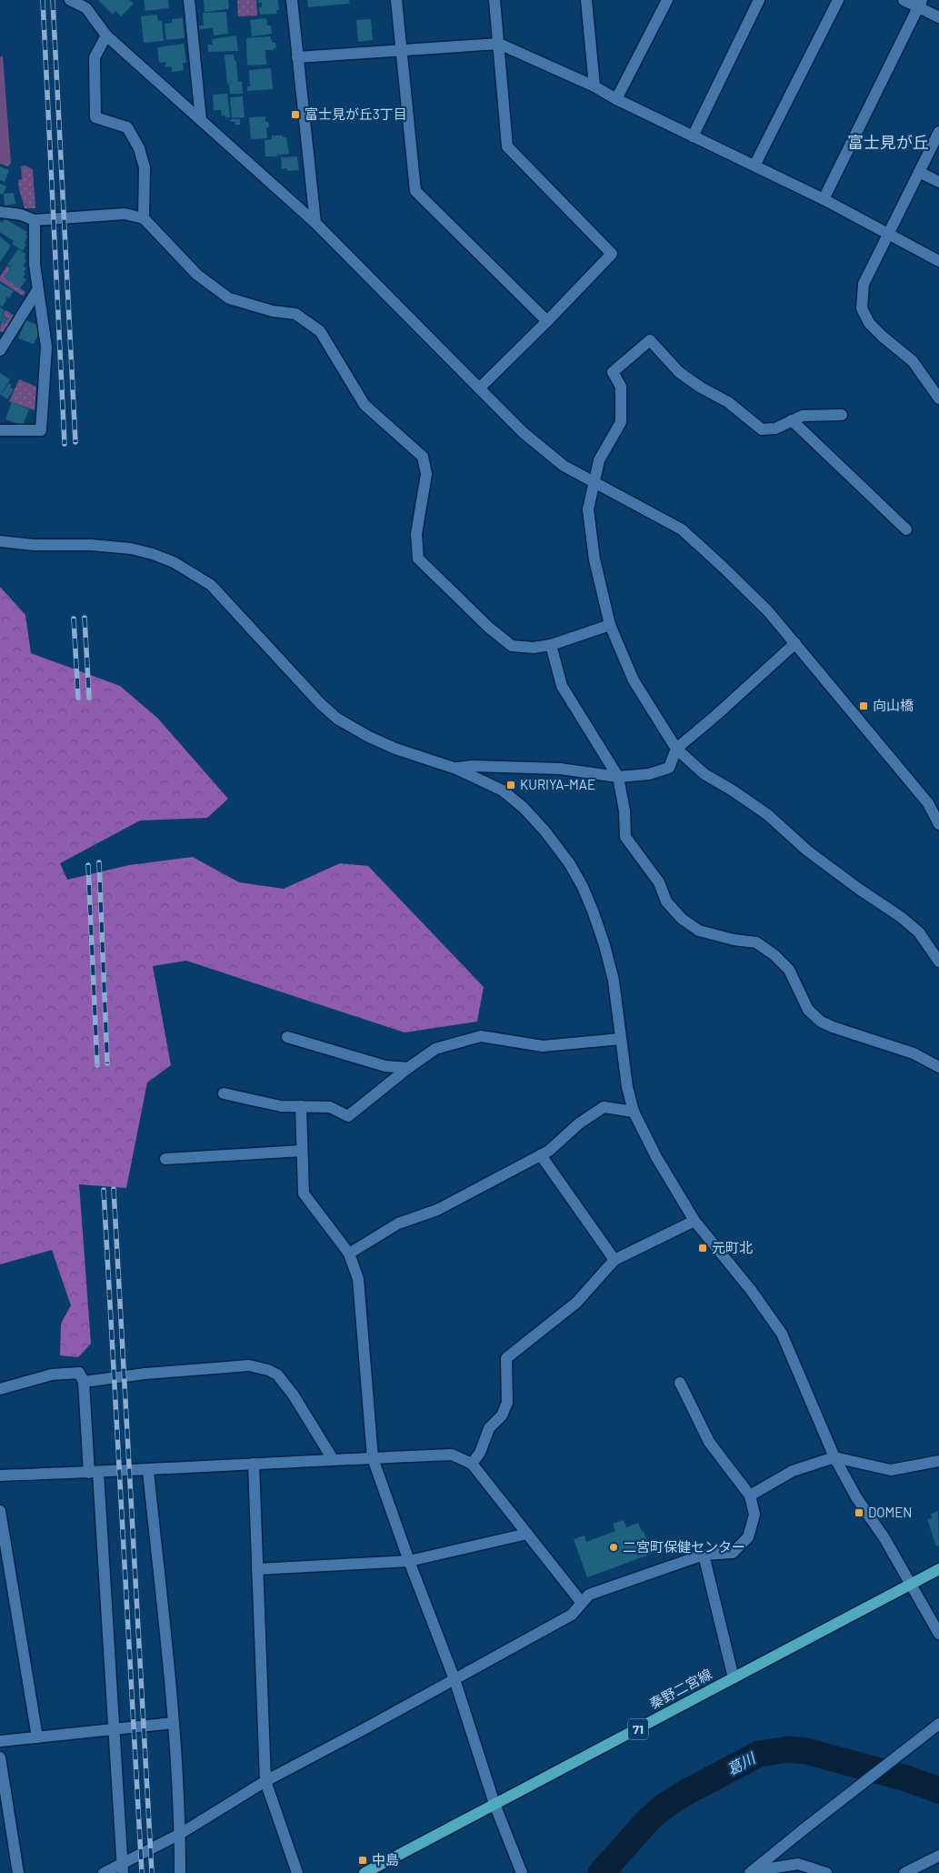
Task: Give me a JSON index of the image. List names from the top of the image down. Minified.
{"streets":{"main road":["秦野二宮線","71"]},"districts":["富士見が丘"],"water":["葛川"],"places":{"transit":["富士見が丘3丁目","向山橋","KURIYA-MAE","元町北","DOMEN","中島"],"other":["二宮町保健センター"]}}
